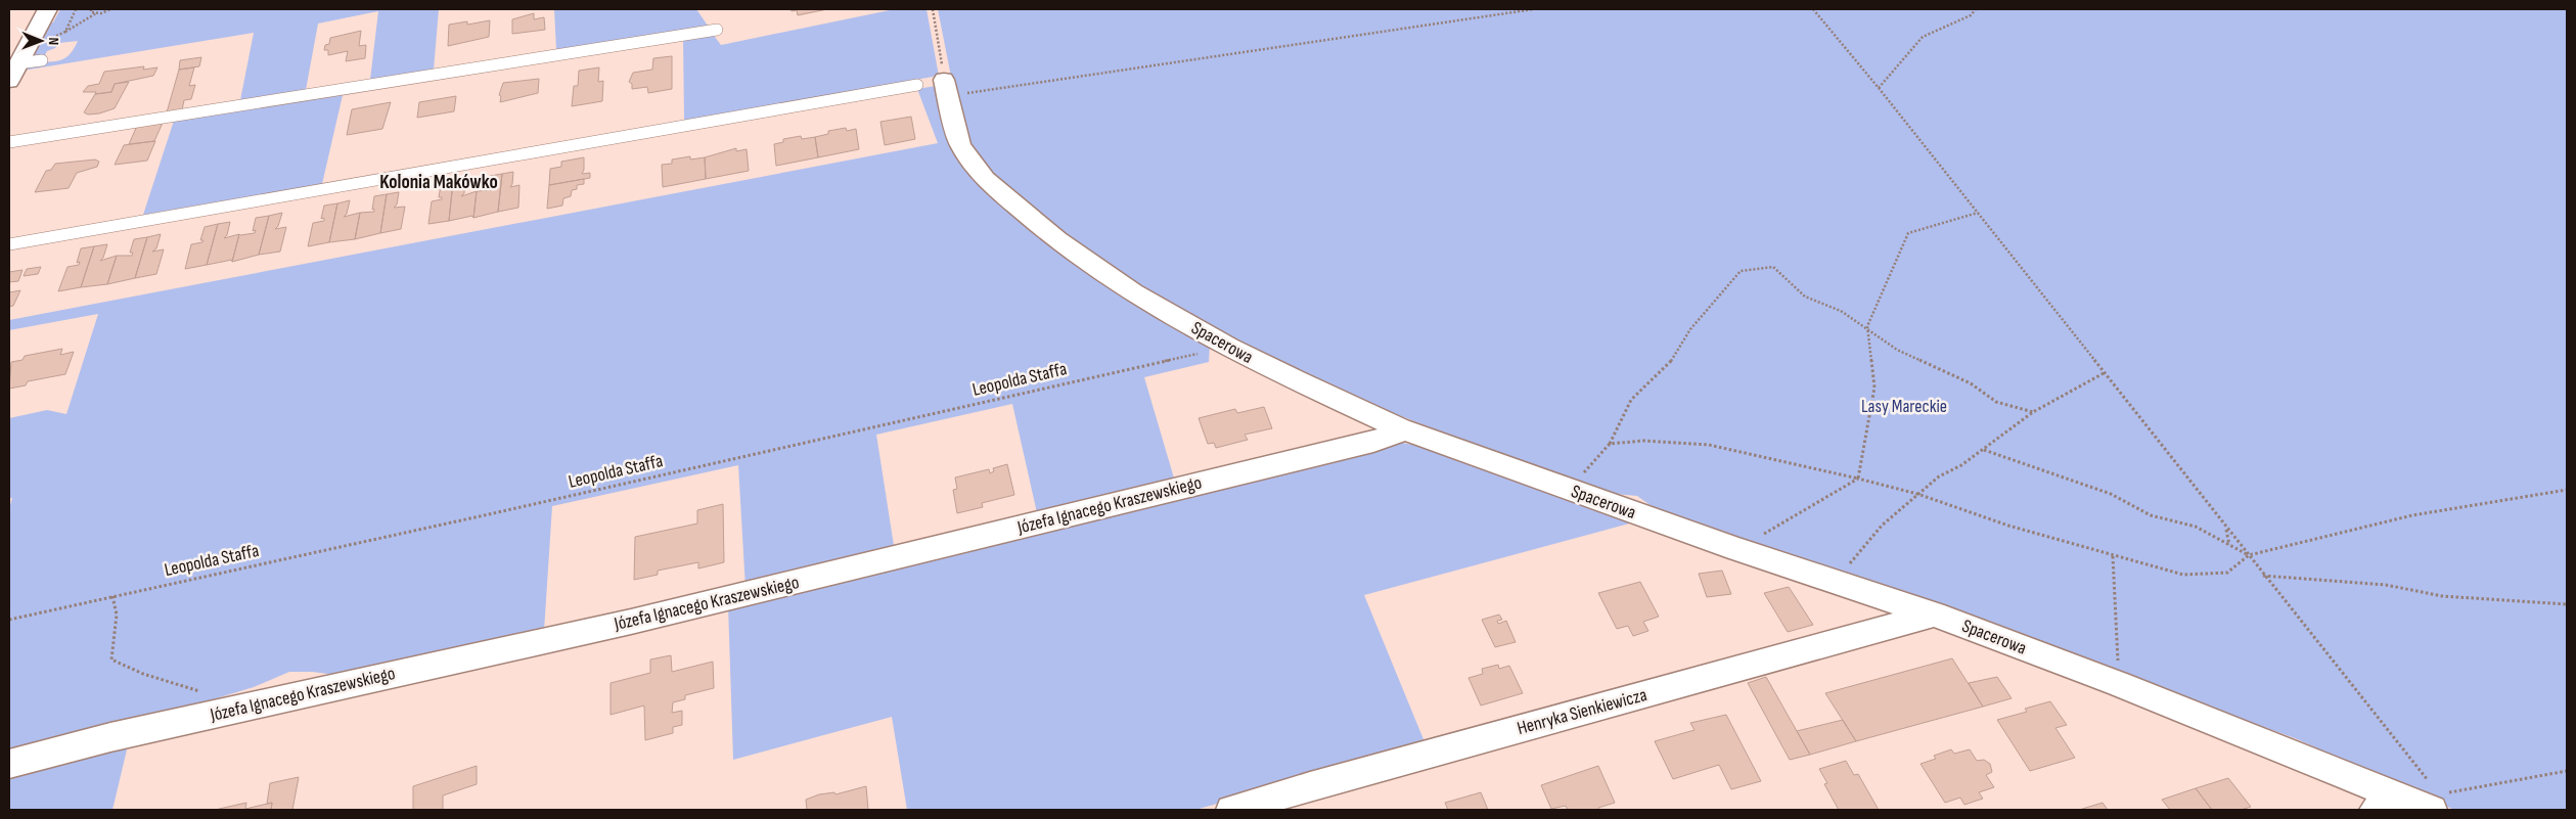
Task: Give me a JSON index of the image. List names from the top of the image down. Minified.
{"streets":{"street":["Spacerowa","Józefa Ignacego Kraszewskiego","Henryka Sienkiewicza"],"path":["Leopolda Staffa"]},"crossings":[["Spacerowa","Leopolda Staffa"],["Spacerowa","Józefa Ignacego Kraszewskiego"],["Spacerowa","Henryka Sienkiewicza"]],"districts":["Kolonia Makówko"],"parks":["Lasy Mareckie"],"north":"right"}
